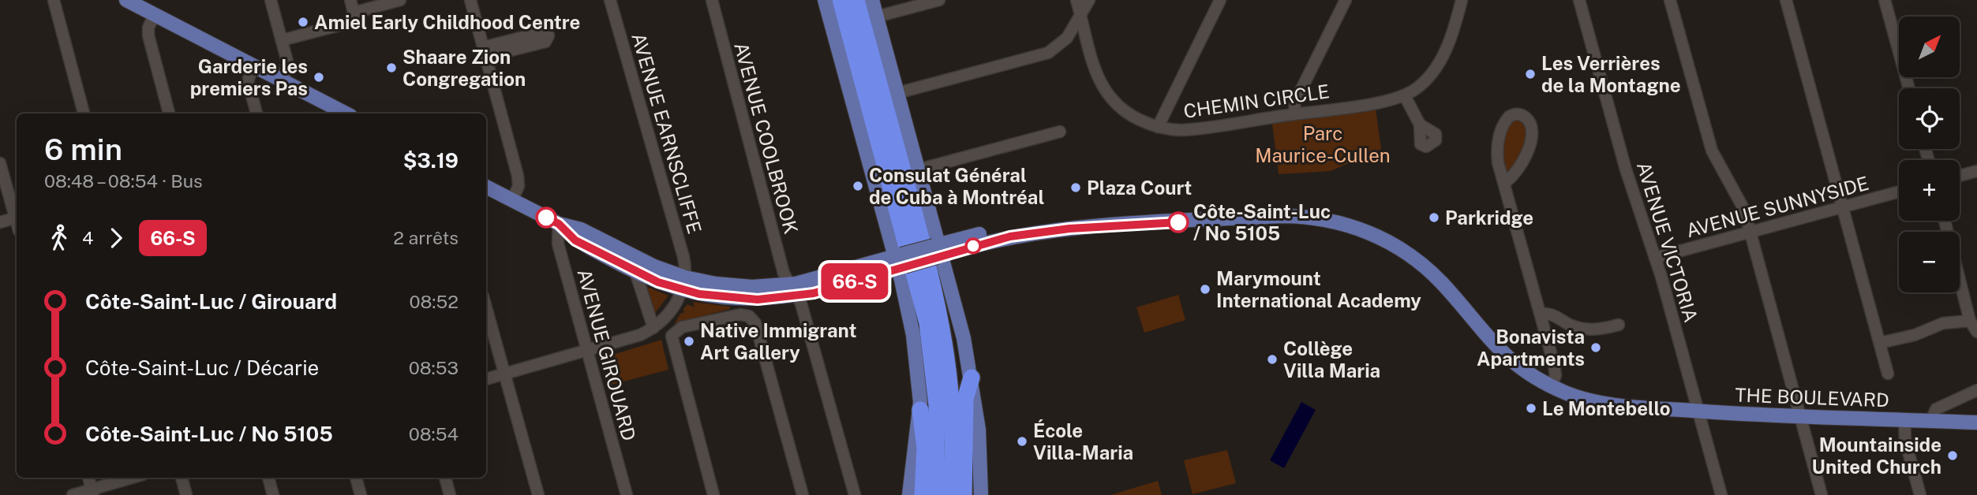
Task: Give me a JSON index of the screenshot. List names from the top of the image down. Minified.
{"streets":{"main road":["THE BOULEVARD"],"street":["CHEMIN CIRCLE","AVENUE EARNSCLIFFE","AVENUE COOLBROOK","AVENUE SUNNYSIDE","AVENUE VICTORIA","AVENUE GIROUARD"]},"crossings":[["AVENUE EARNSCLIFFE","THE BOULEVARD"],["AVENUE COOLBROOK","THE BOULEVARD"],["AVENUE SUNNYSIDE","AVENUE VICTORIA"],["AVENUE VICTORIA","THE BOULEVARD"]],"parks":["Parc Maurice-Cullen"],"places":["Amiel Early Childhood Centre","Shaare Zion Congregation","Les Verrières de la Montagne","Garderie les premiers Pas","Consulat Général de Cuba à Montréal","Plaza Court","Parkridge","Côte-Saint-Luc / No 5105","Marymount International Academy","Native Immigrant Art Gallery","Bonavista Apartments","Collège Villa Maria","Le Montebello","École Villa-Maria","Mountainside United Church"],"lines":["bus line 66-S"],"north":"top right","page":{"on_map":"66-S","map_buttons":["+","−"],"heading":["6 min","08:48 – 08:54 · Bus","$3.19"],"legs":["4","66-S","2 arrêts"],"list":[{"name":"Côte-Saint-Luc / Girouard","value":"08:52"},{"name":"Côte-Saint-Luc / Décarie","value":"08:53"},{"name":"Côte-Saint-Luc / No 5105","value":"08:54"}]}}
